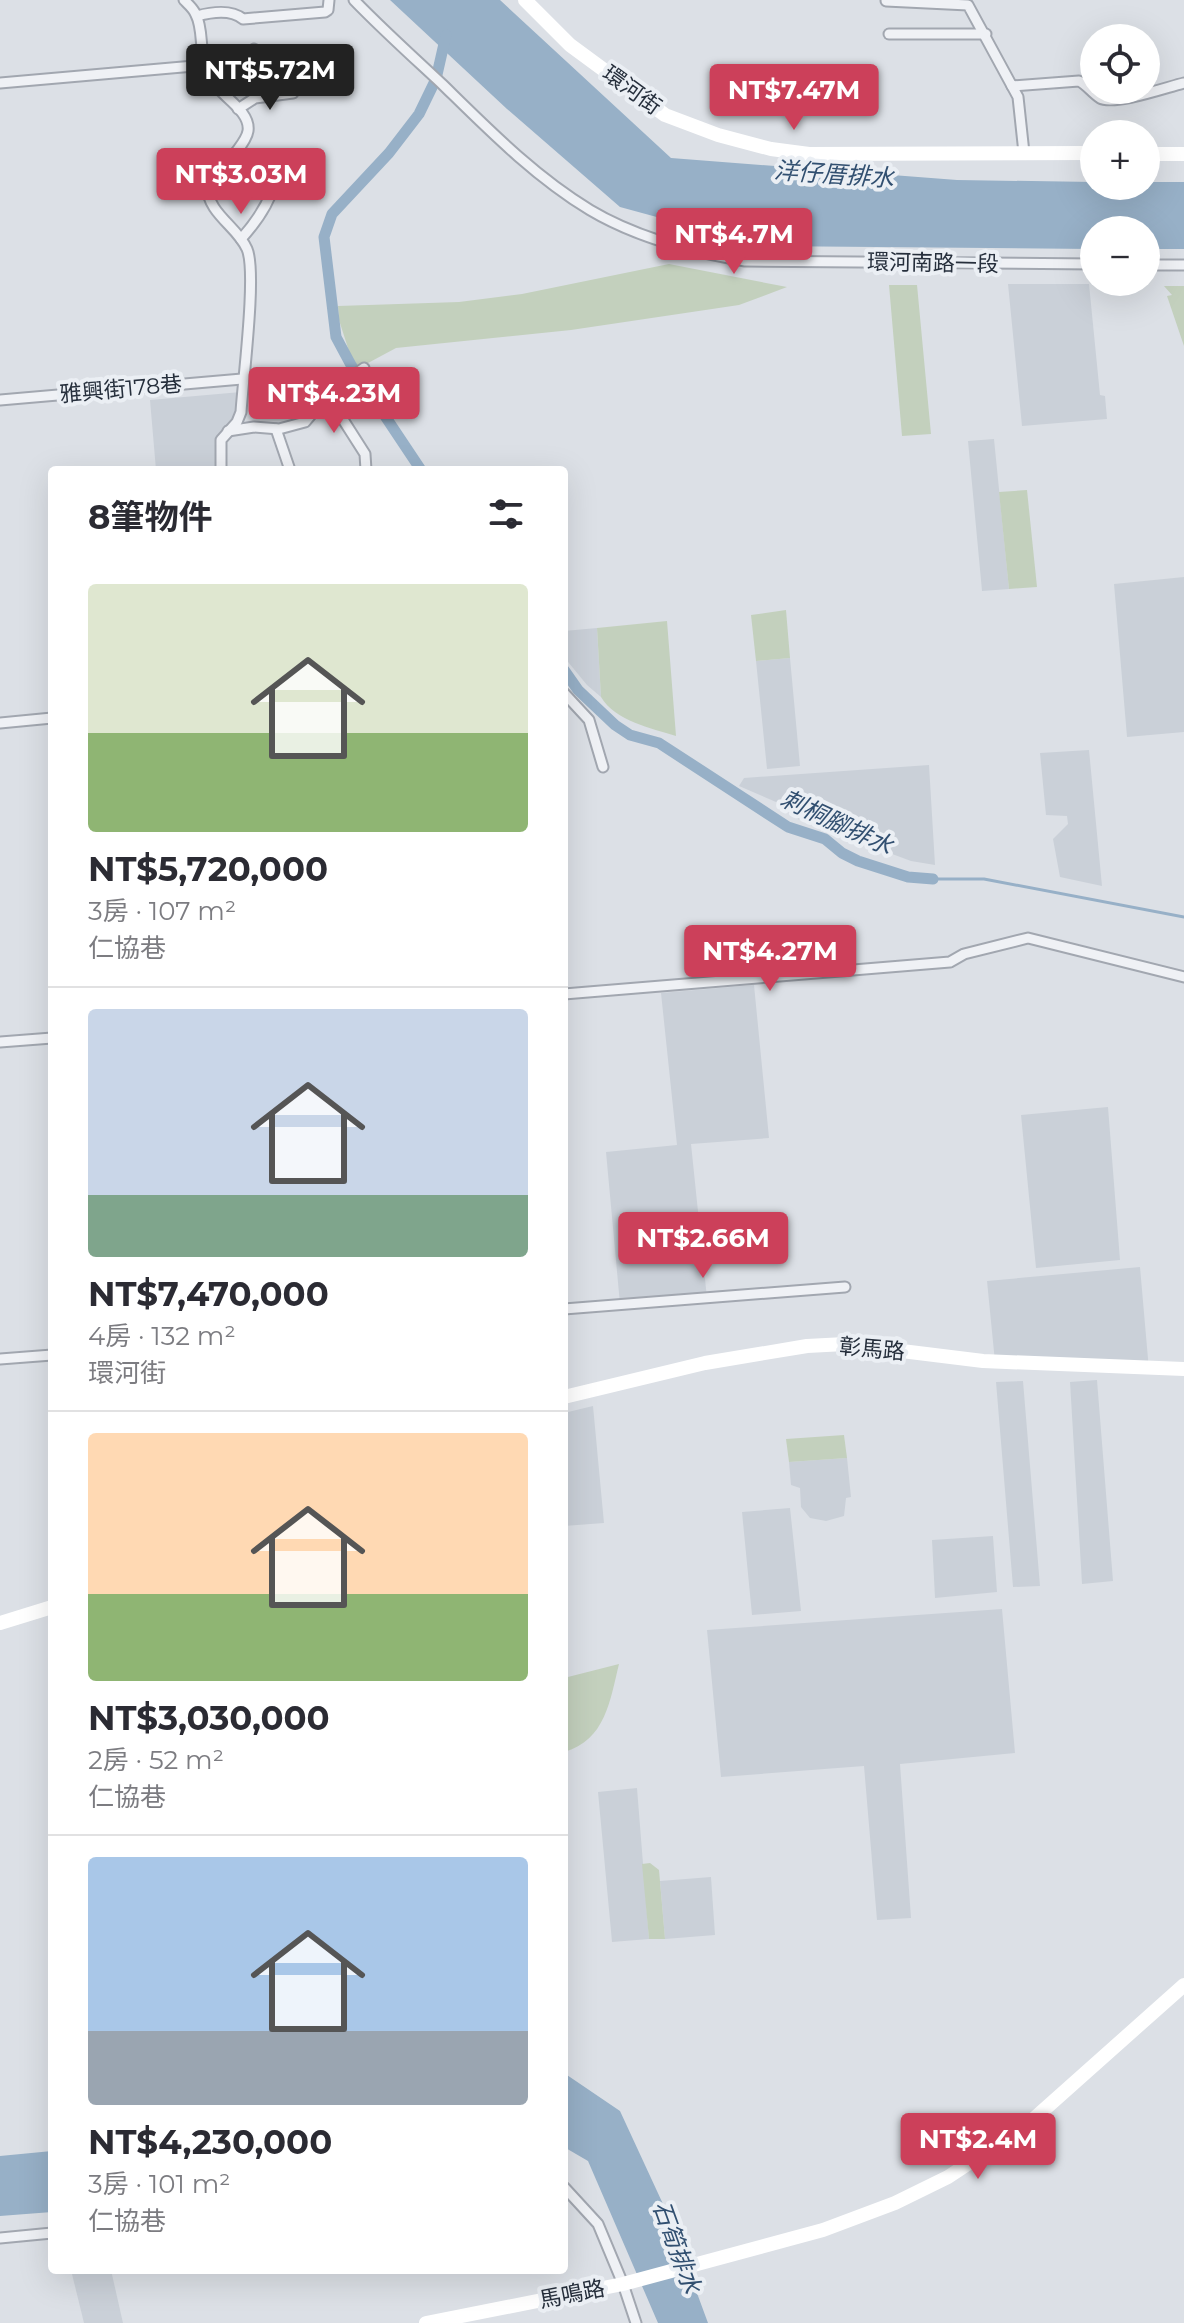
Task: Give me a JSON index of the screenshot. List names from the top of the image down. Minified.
{"streets":{"street":["環河街","環河南路一段","雅興街178巷","彰馬路","馬鳴路"]},"water":["洋仔厝排水","刺桐腳排水","石筍排水"],"page":{"map_buttons":["+","−"],"price":["NT$5.72M","NT$7.47M","NT$3.03M","NT$4.7M","NT$4.23M","NT$4.27M","NT$2.66M","NT$2.4M"],"heading":"8筆物件","list":[{"name":"NT$5,720,000","note":"3房 · 107 m² · 仁協巷"},{"name":"NT$7,470,000","note":"4房 · 132 m² · 環河街"},{"name":"NT$3,030,000","note":"2房 · 52 m² · 仁協巷"},{"name":"NT$4,230,000","note":"3房 · 101 m² · 仁協巷"}]}}
